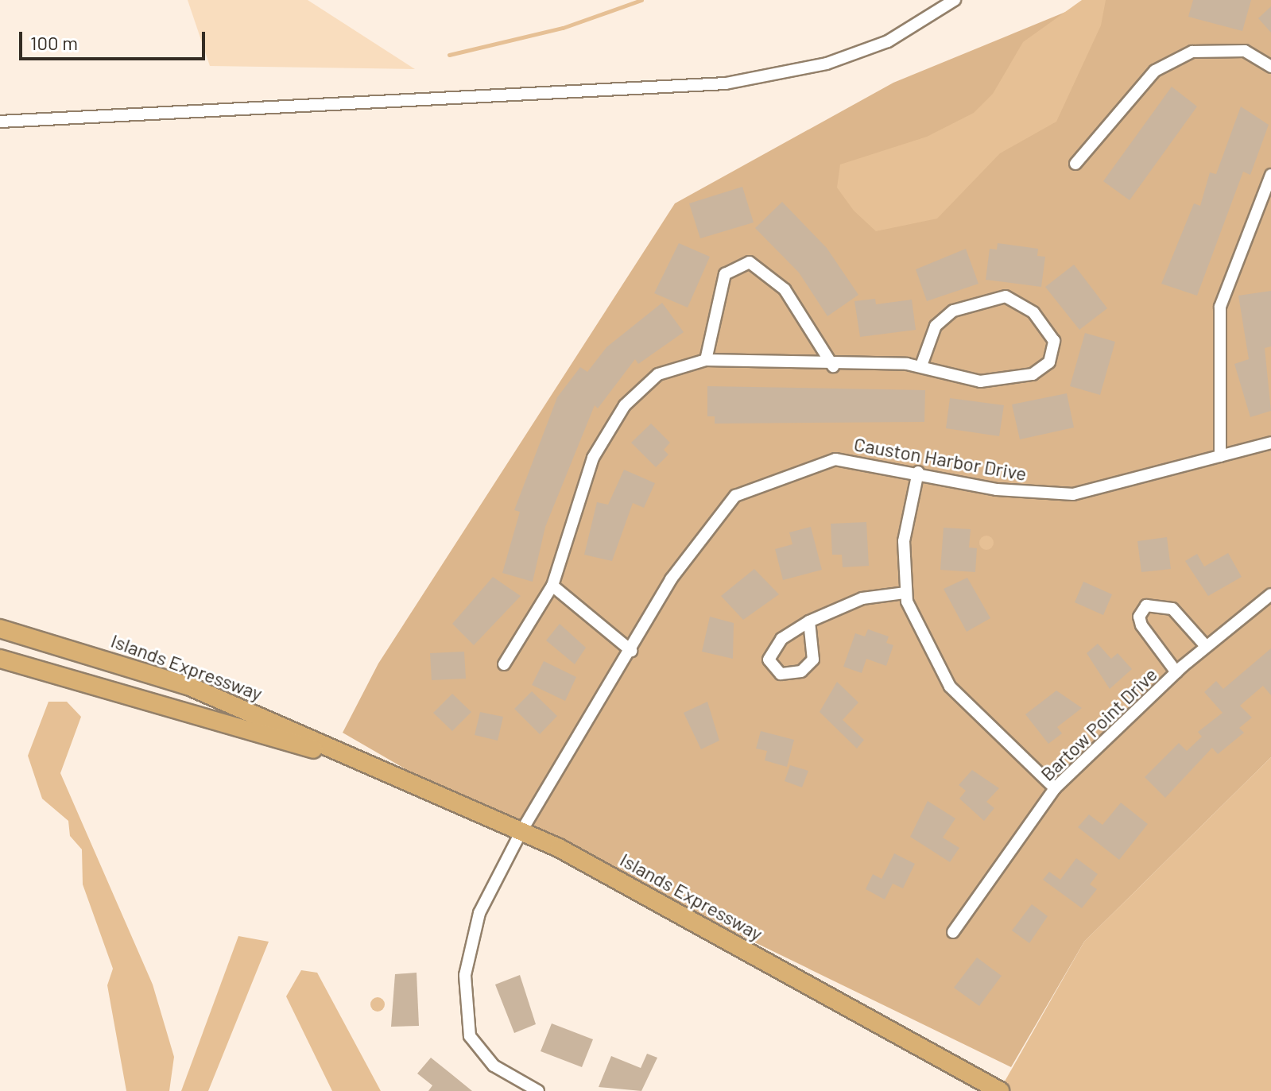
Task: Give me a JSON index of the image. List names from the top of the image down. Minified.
{"streets":{"main road":["Islands Expressway"],"street":["Causton Harbor Drive","Bartow Point Drive"]},"crossings":[["Causton Harbor Drive","Islands Expressway"]],"scale_bar":"100 m"}
